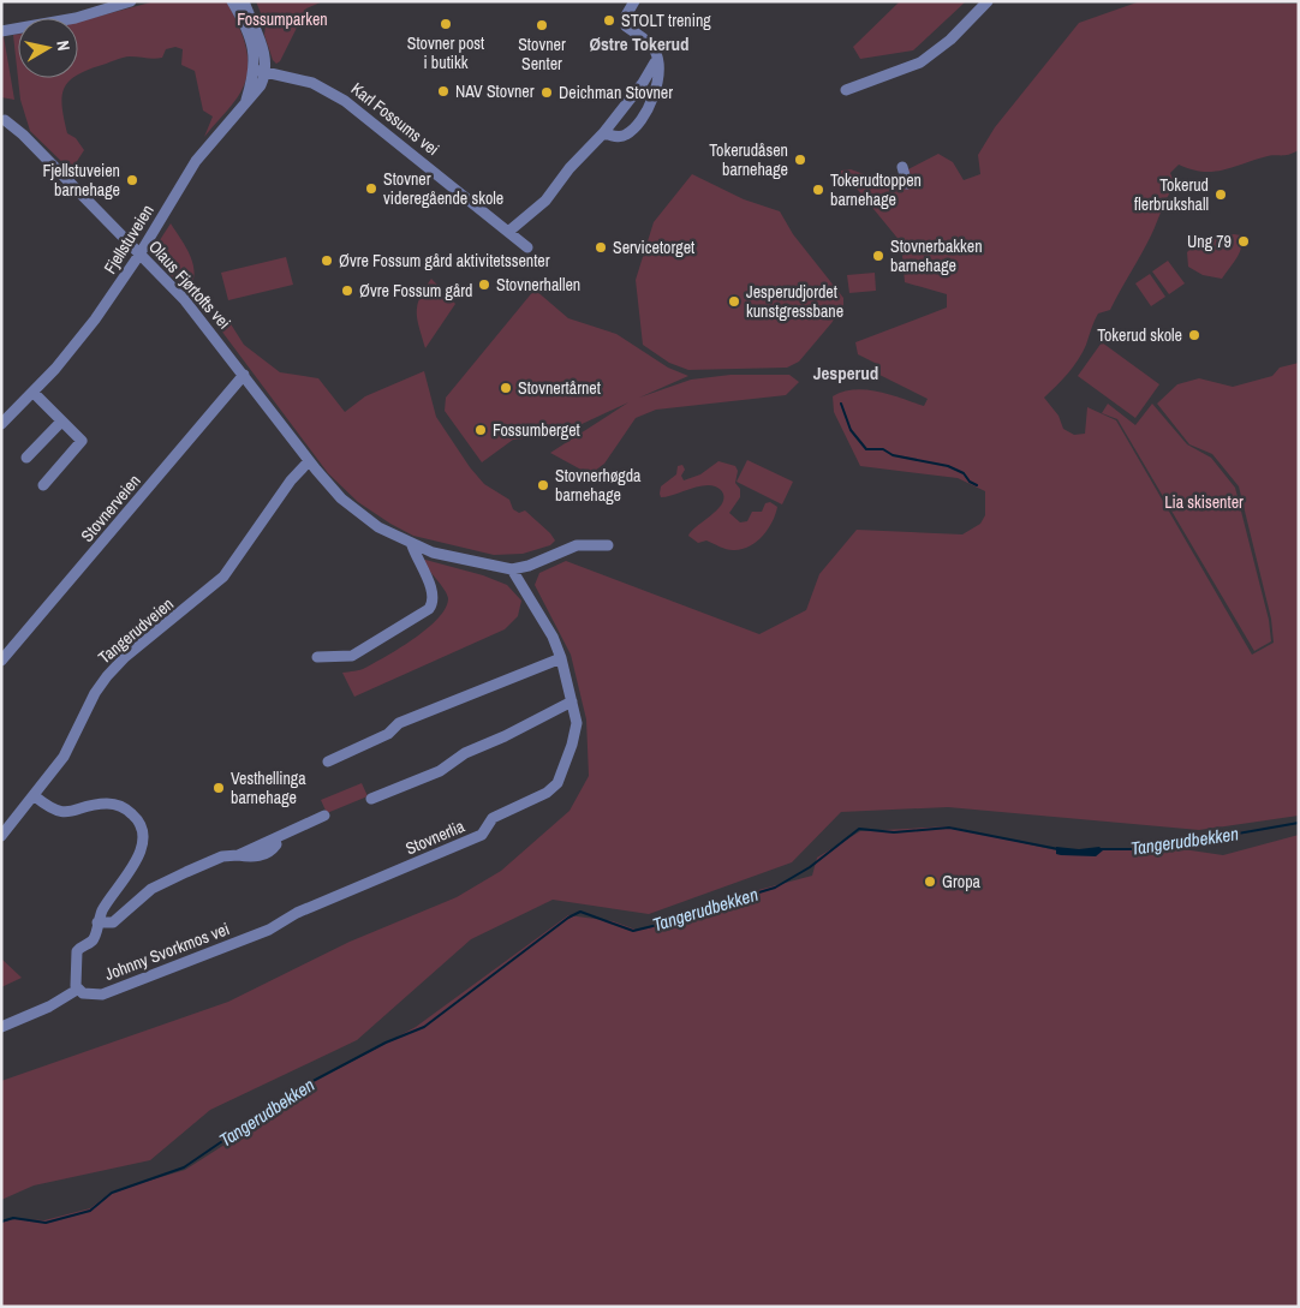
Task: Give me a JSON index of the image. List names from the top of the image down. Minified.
{"streets":{"street":["Karl Fossums vei","Fjellstuveien","Olaus Fjørtofts vei","Stovnerveien","Tangerudveien","Stovnerlia","Johnny Svorkmos vei"]},"crossings":[["Karl Fossums vei","Fjellstuveien"],["Fjellstuveien","Olaus Fjørtofts vei"],["Olaus Fjørtofts vei","Stovnerveien"],["Olaus Fjørtofts vei","Tangerudveien"],["Stovnerlia","Johnny Svorkmos vei"]],"districts":["Østre Tokerud","Jesperud"],"water":["Tangerudbekken"],"parks":["Fossumparken","Lia skisenter"],"places":["STOLT trening","Stovner post i butikk","Stovner Senter","NAV Stovner","Deichman Stovner","Tokerudåsen barnehage","Fjellstuveien barnehage","Stovner videregående skole","Tokerudtoppen barnehage","Tokerud flerbrukshall","Ung 79","Servicetorget","Stovnerbakken barnehage","Øvre Fossum gård aktivitetssenter","Stovnerhallen","Øvre Fossum gård","Jesperudjordet kunstgressbane","Tokerud skole","Stovnertårnet","Fossumberget","Stovnerhøgda barnehage","Vesthellinga barnehage","Gropa"],"north":"right"}
